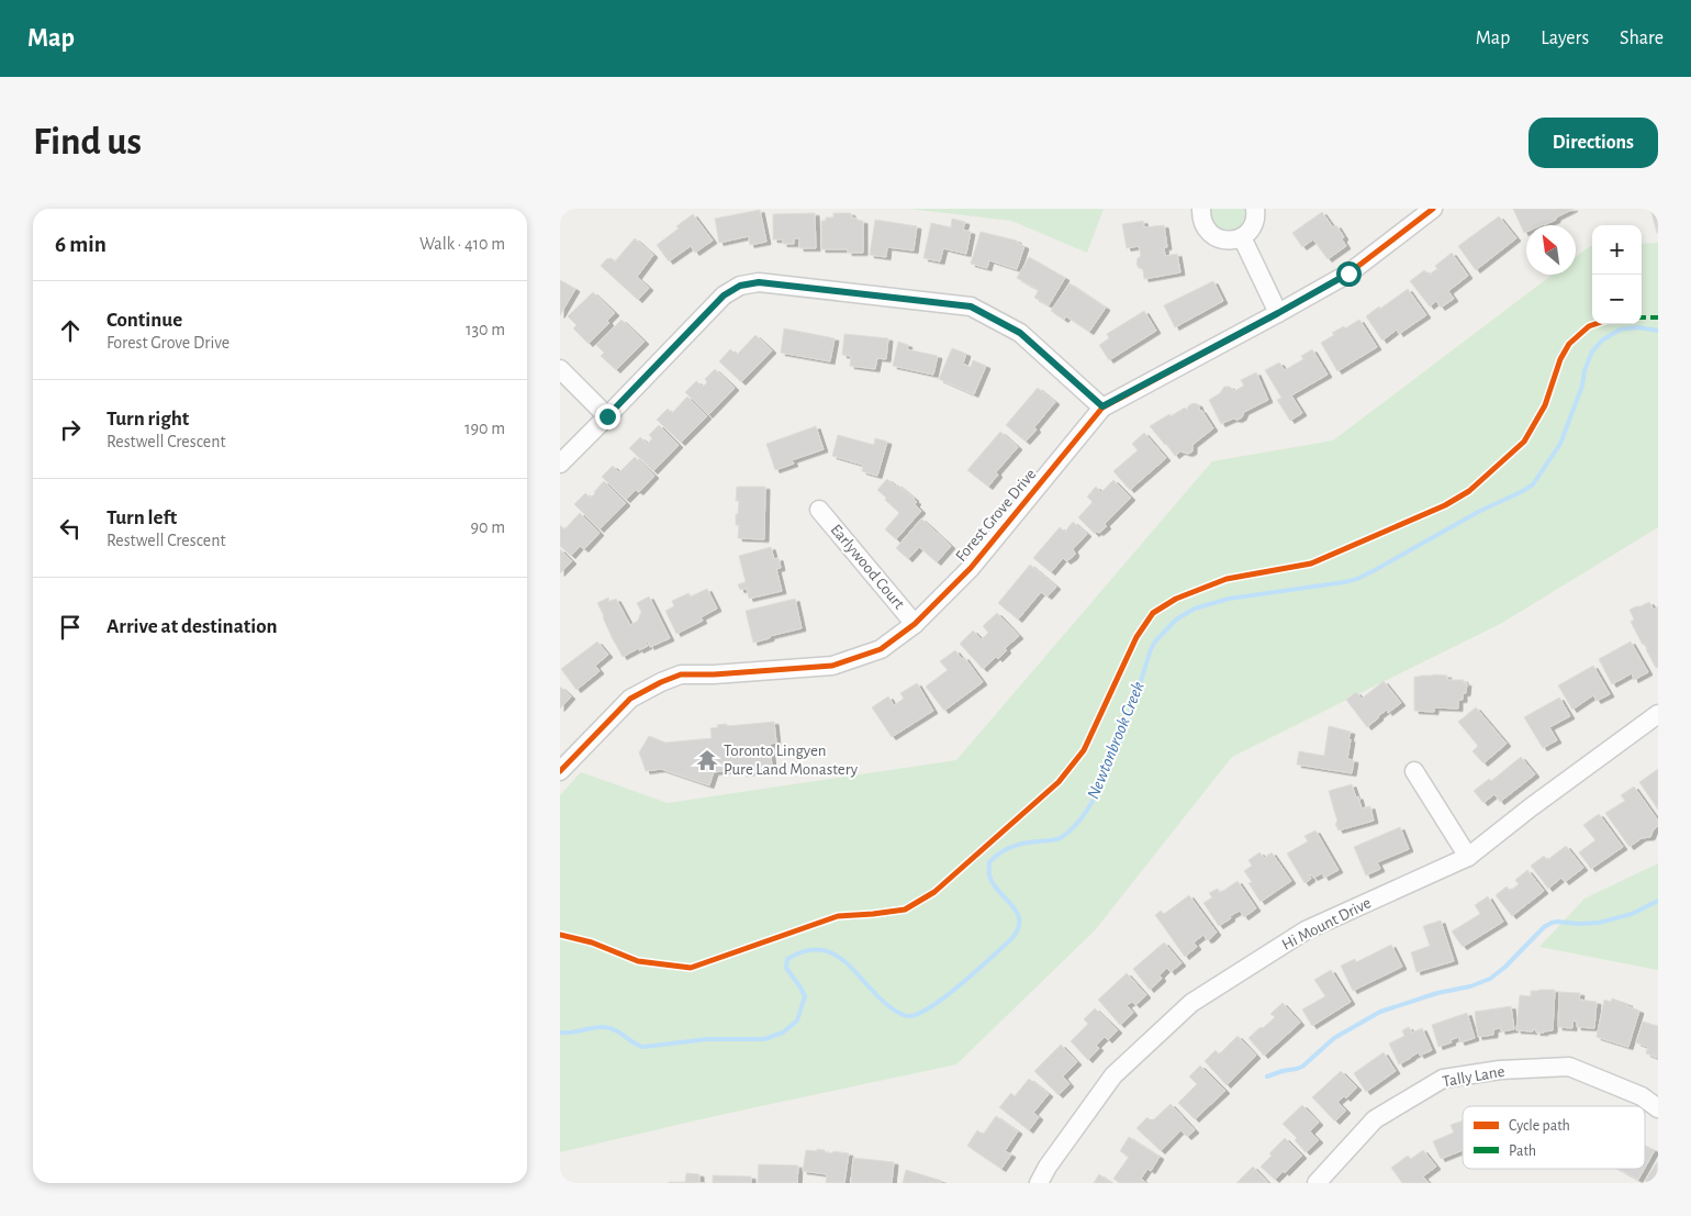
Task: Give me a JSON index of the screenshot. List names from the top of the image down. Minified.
{"streets":{"street":["Forest Grove Drive","Earlywood Court","Hi Mount Drive","Tally Lane"]},"crossings":[["Forest Grove Drive","Earlywood Court"]],"water":["Newtonbrook Creek"],"places":{"temple":["Toronto Lingyen Pure Land Monastery"]},"legend":["Cycle path","Path"],"north":"top left","page":{"header":"Map","nav":["Map","Layers","Share"],"buttons":"Directions","title":"Find us","heading":["6 min","Walk · 410 m"],"map_buttons":["+","−"],"list":[["Continue","Forest Grove Drive","130 m"],["Turn right","Restwell Crescent","190 m"],["Turn left","Restwell Crescent","90 m"],"Arrive at destination"]}}
